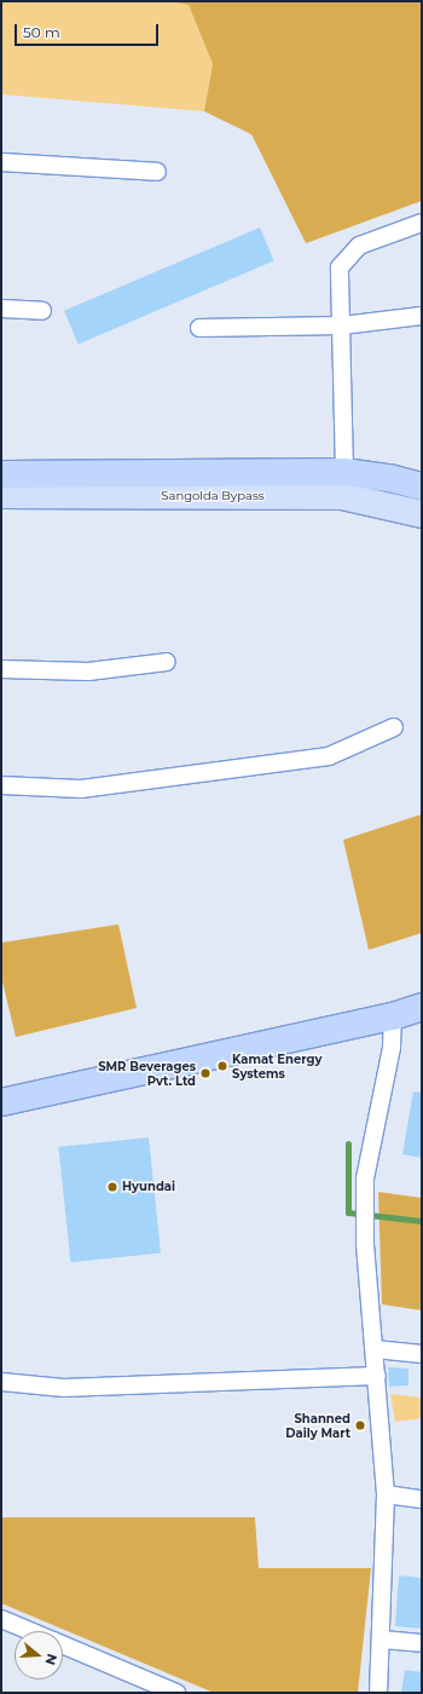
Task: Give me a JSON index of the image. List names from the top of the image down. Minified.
{"streets":{"highway":["Sangolda Bypass"]},"places":["Kamat Energy Systems","SMR Beverages Pvt. Ltd","Hyundai","Shanned Daily Mart"],"scale_bar":"50 m","north":"right"}
